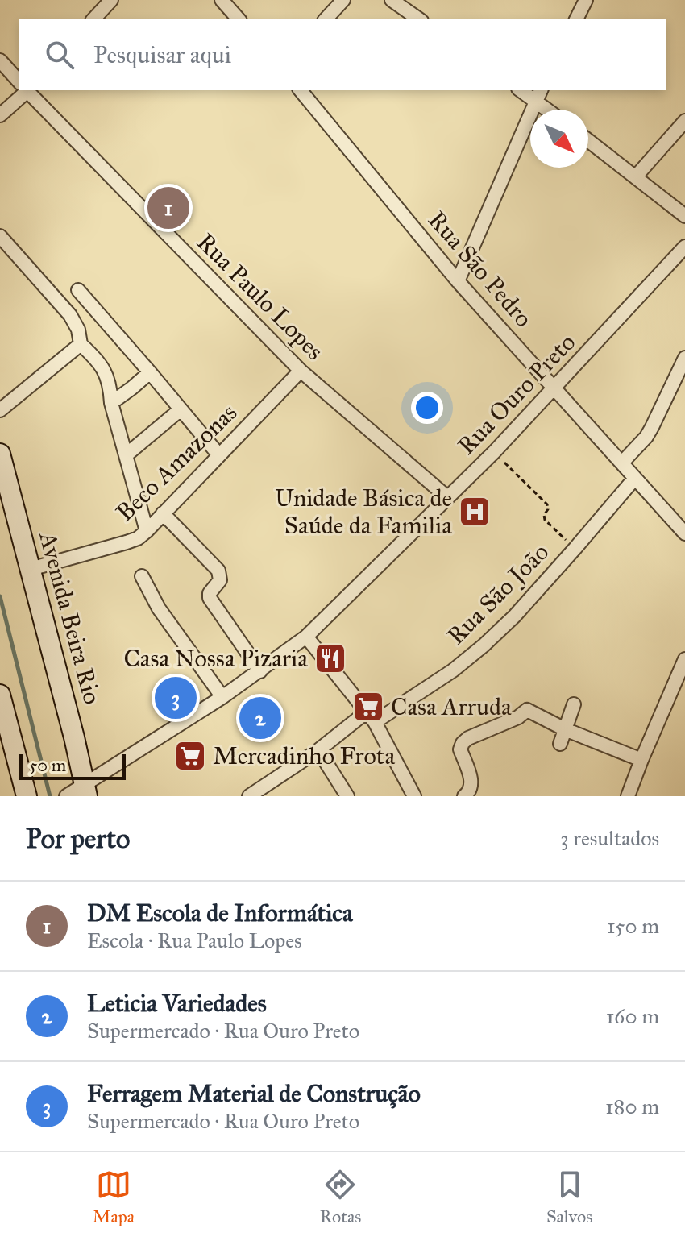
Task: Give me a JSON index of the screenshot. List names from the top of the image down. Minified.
{"streets":{"street":["Rua São Pedro","Rua Paulo Lopes","Rua Ouro Preto","Beco Amazonas","Rua São João","Avenida Beira Rio"]},"crossings":[["Rua São Pedro","Rua Ouro Preto"],["Rua São Pedro","Rua São João"],["Rua Paulo Lopes","Rua Ouro Preto"],["Rua Paulo Lopes","Beco Amazonas"],["Rua Ouro Preto","Avenida Beira Rio"],["Beco Amazonas","Avenida Beira Rio"]],"places":{"hospital":["Unidade Básica de Saúde da Familia"],"restaurant":["Casa Nossa Pizaria"],"supermarket":["Casa Arruda","Mercadinho Frota"]},"scale_bar":"50 m","north":"bottom right","page":{"search":"Pesquisar aqui","pins":["1","3","2"],"scale":"50 m","heading":["Por perto","3 resultados"],"list":[{"mark":"1","name":"DM Escola de Informática","note":"Escola · Rua Paulo Lopes","value":"150 m"},{"mark":"2","name":"Leticia Variedades","note":"Supermercado · Rua Ouro Preto","value":"160 m"},{"mark":"3","name":"Ferragem Material de Construção","note":"Supermercado · Rua Ouro Preto","value":"180 m"}],"nav":["Mapa","Rotas","Salvos"]}}
